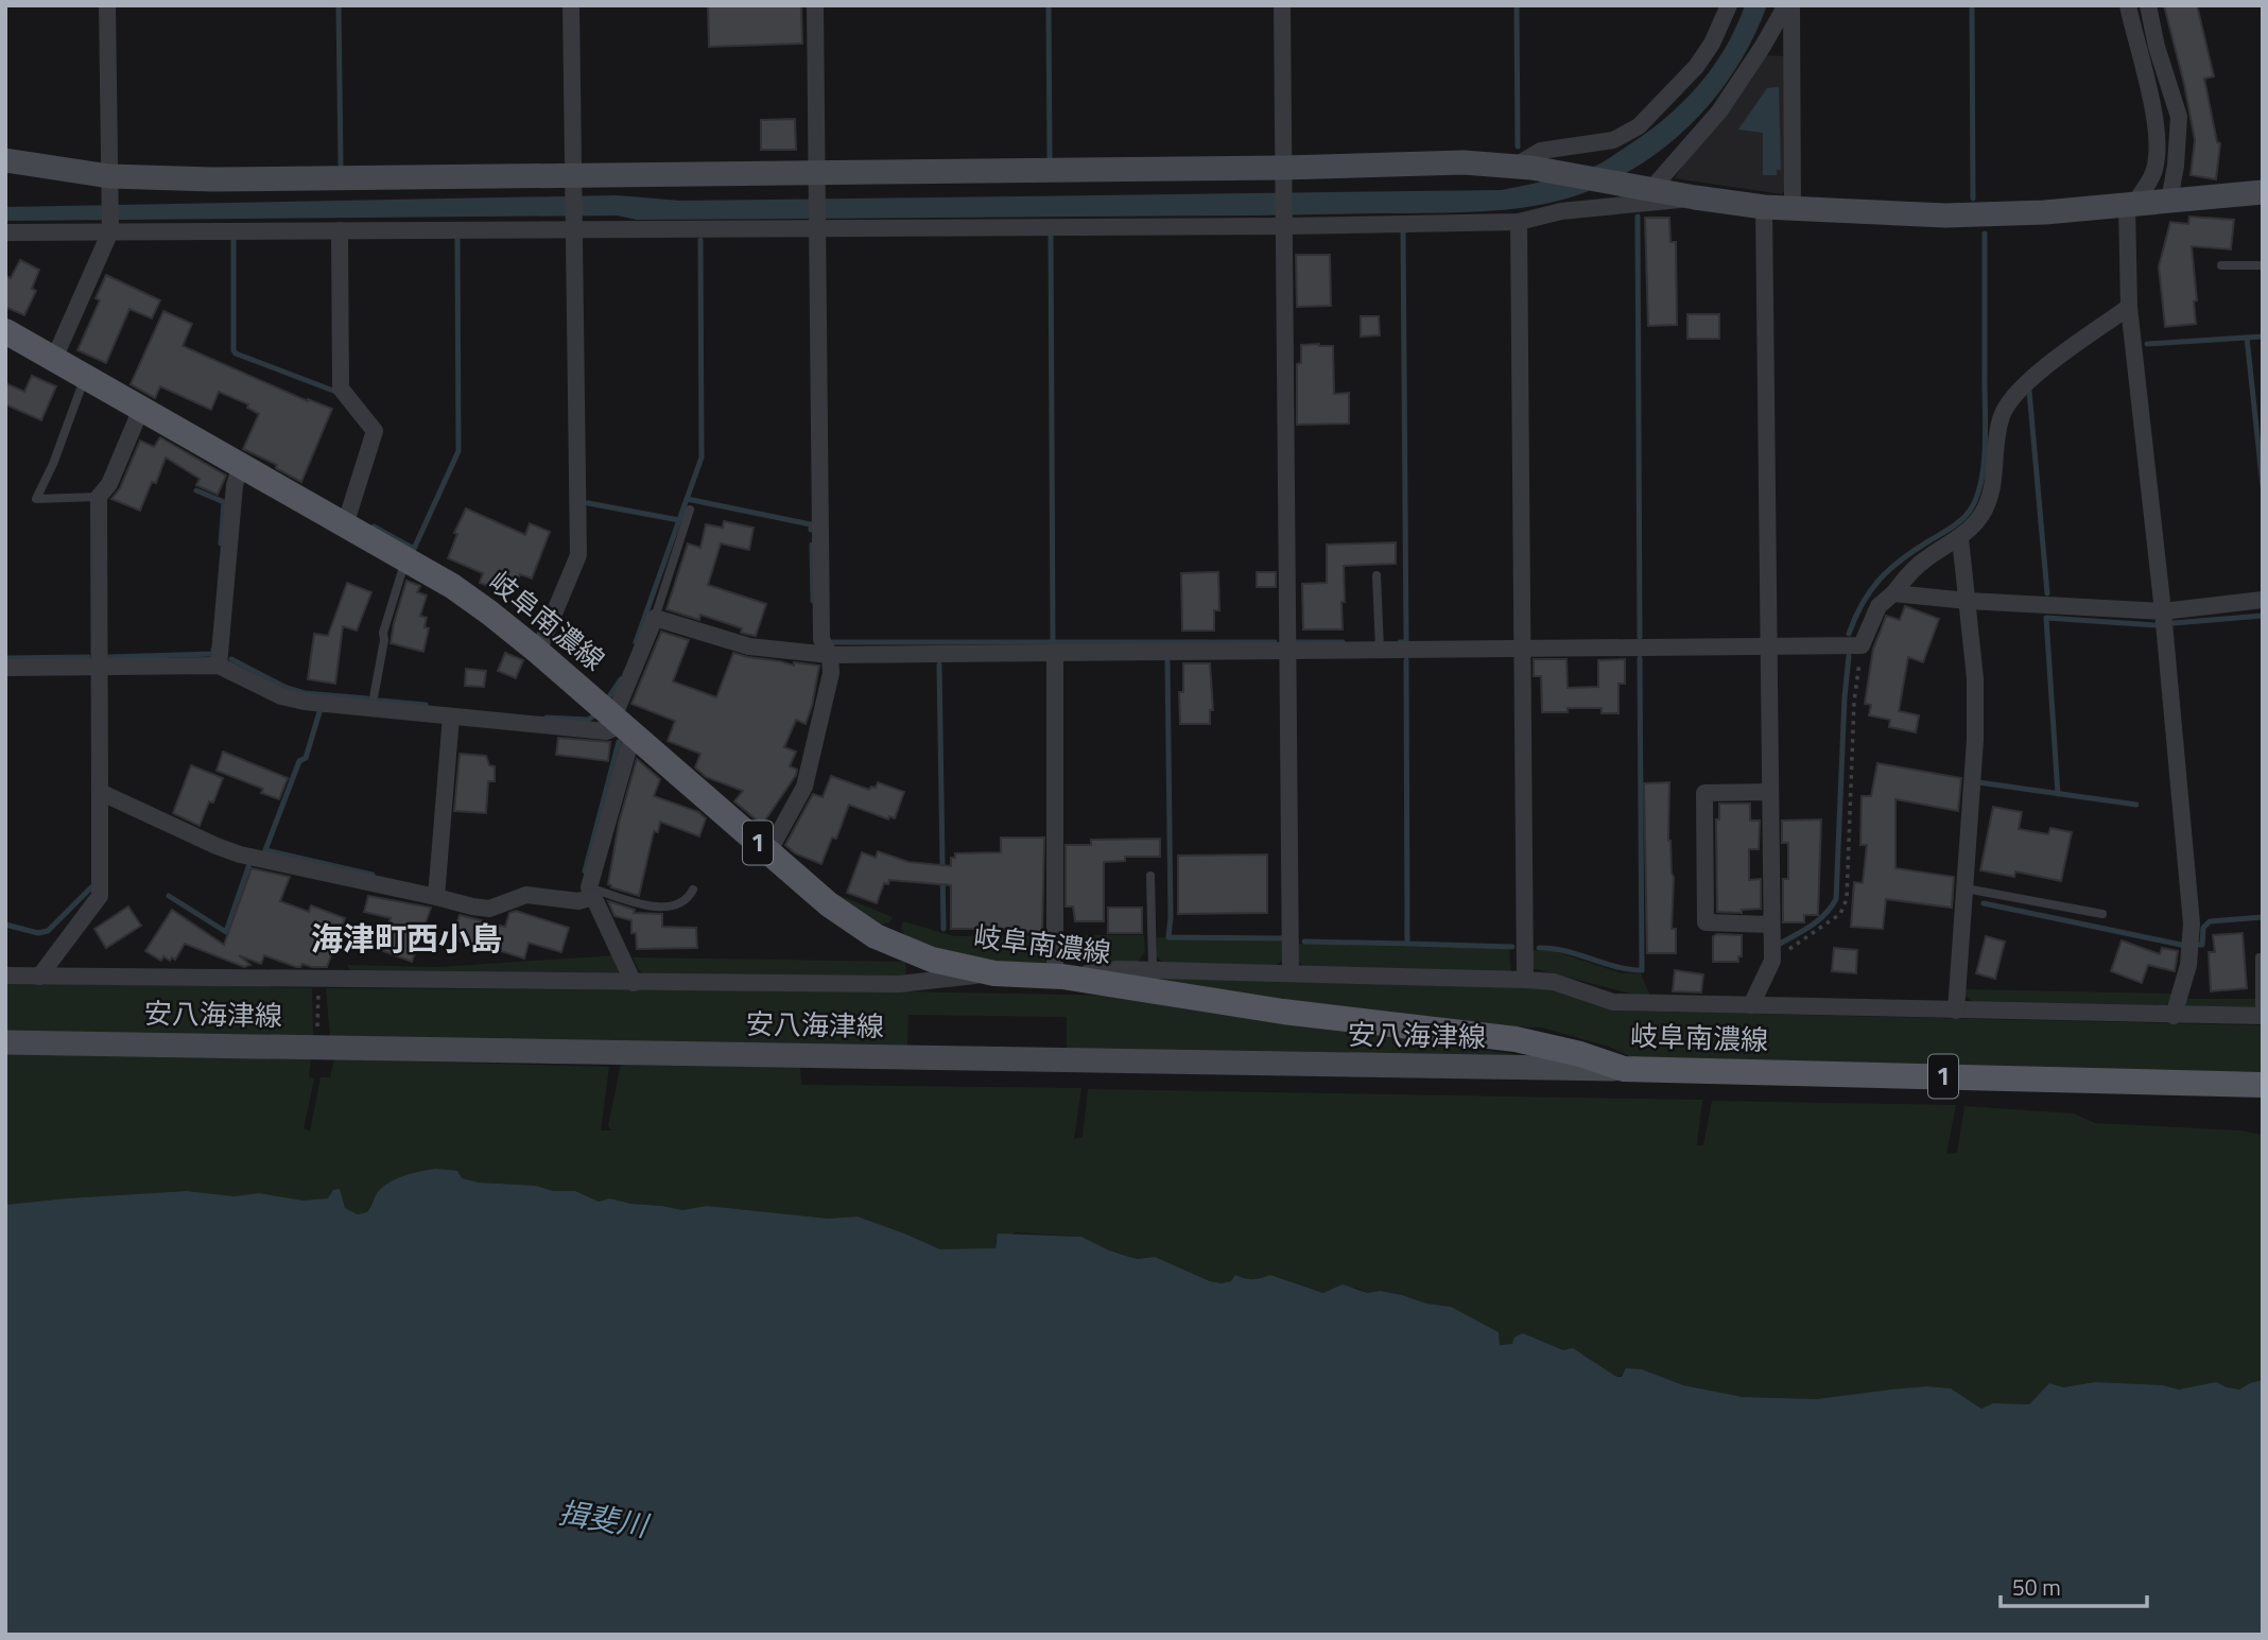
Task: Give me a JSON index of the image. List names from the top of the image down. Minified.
{"streets":{"main road":["岐阜南濃線","1"],"street":["安八海津線"]},"crossings":[["岐阜南濃線","安八海津線"]],"districts":["海津町西小島"],"water":["揖斐川"],"scale_bar":"50 m"}
